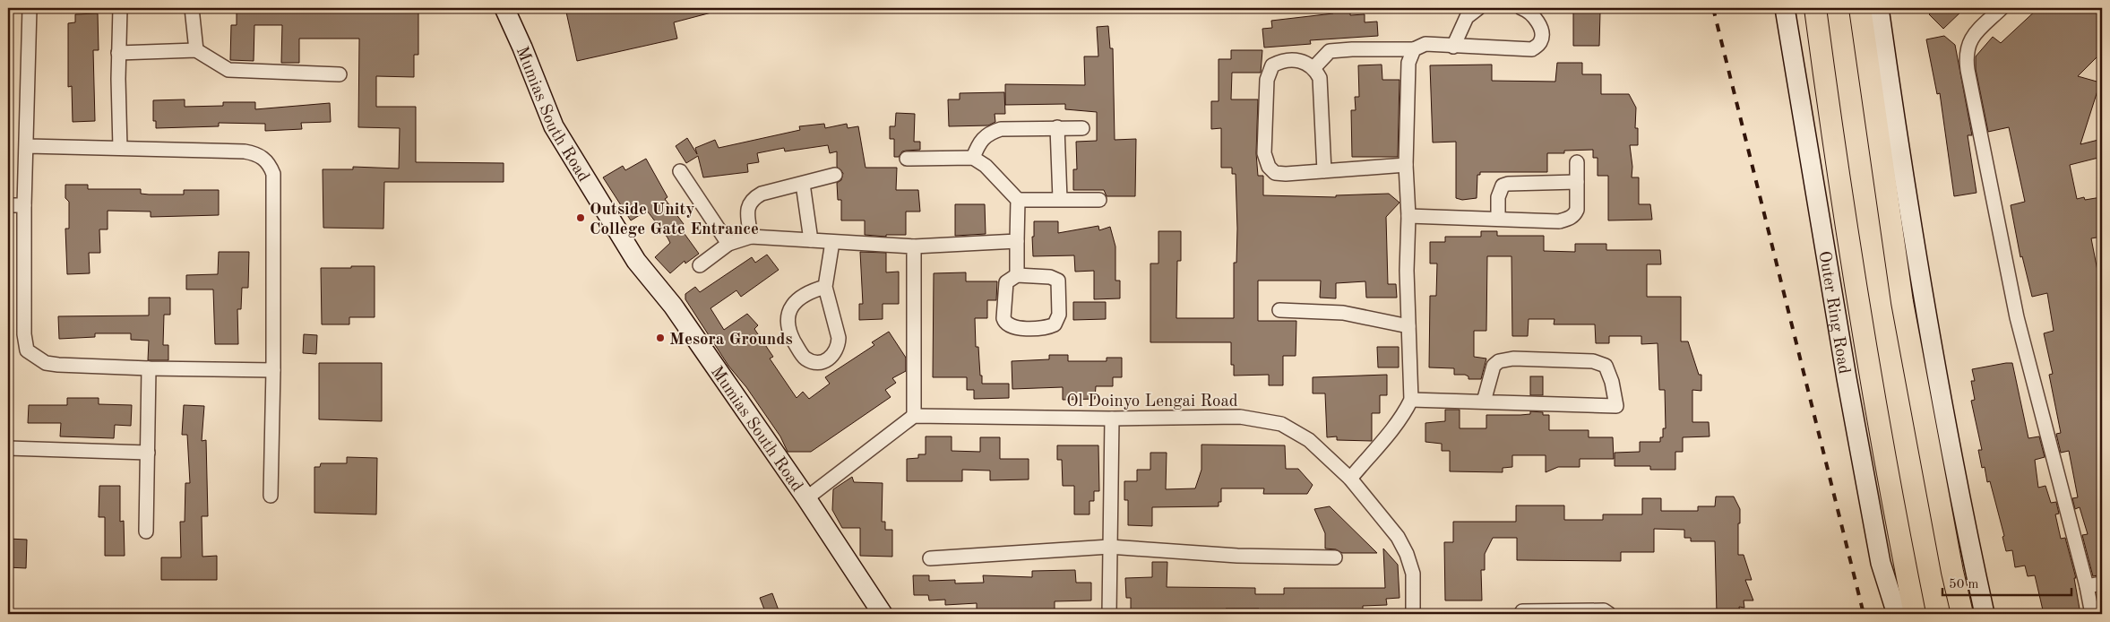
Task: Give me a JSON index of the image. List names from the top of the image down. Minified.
{"streets":{"main road":["Mumias South Road","Outer Ring Road"],"street":["Ol Doinyo Lengai Road"]},"places":["Outside Unity College Gate Entrance","Mesora Grounds"],"scale_bar":"50 m"}
